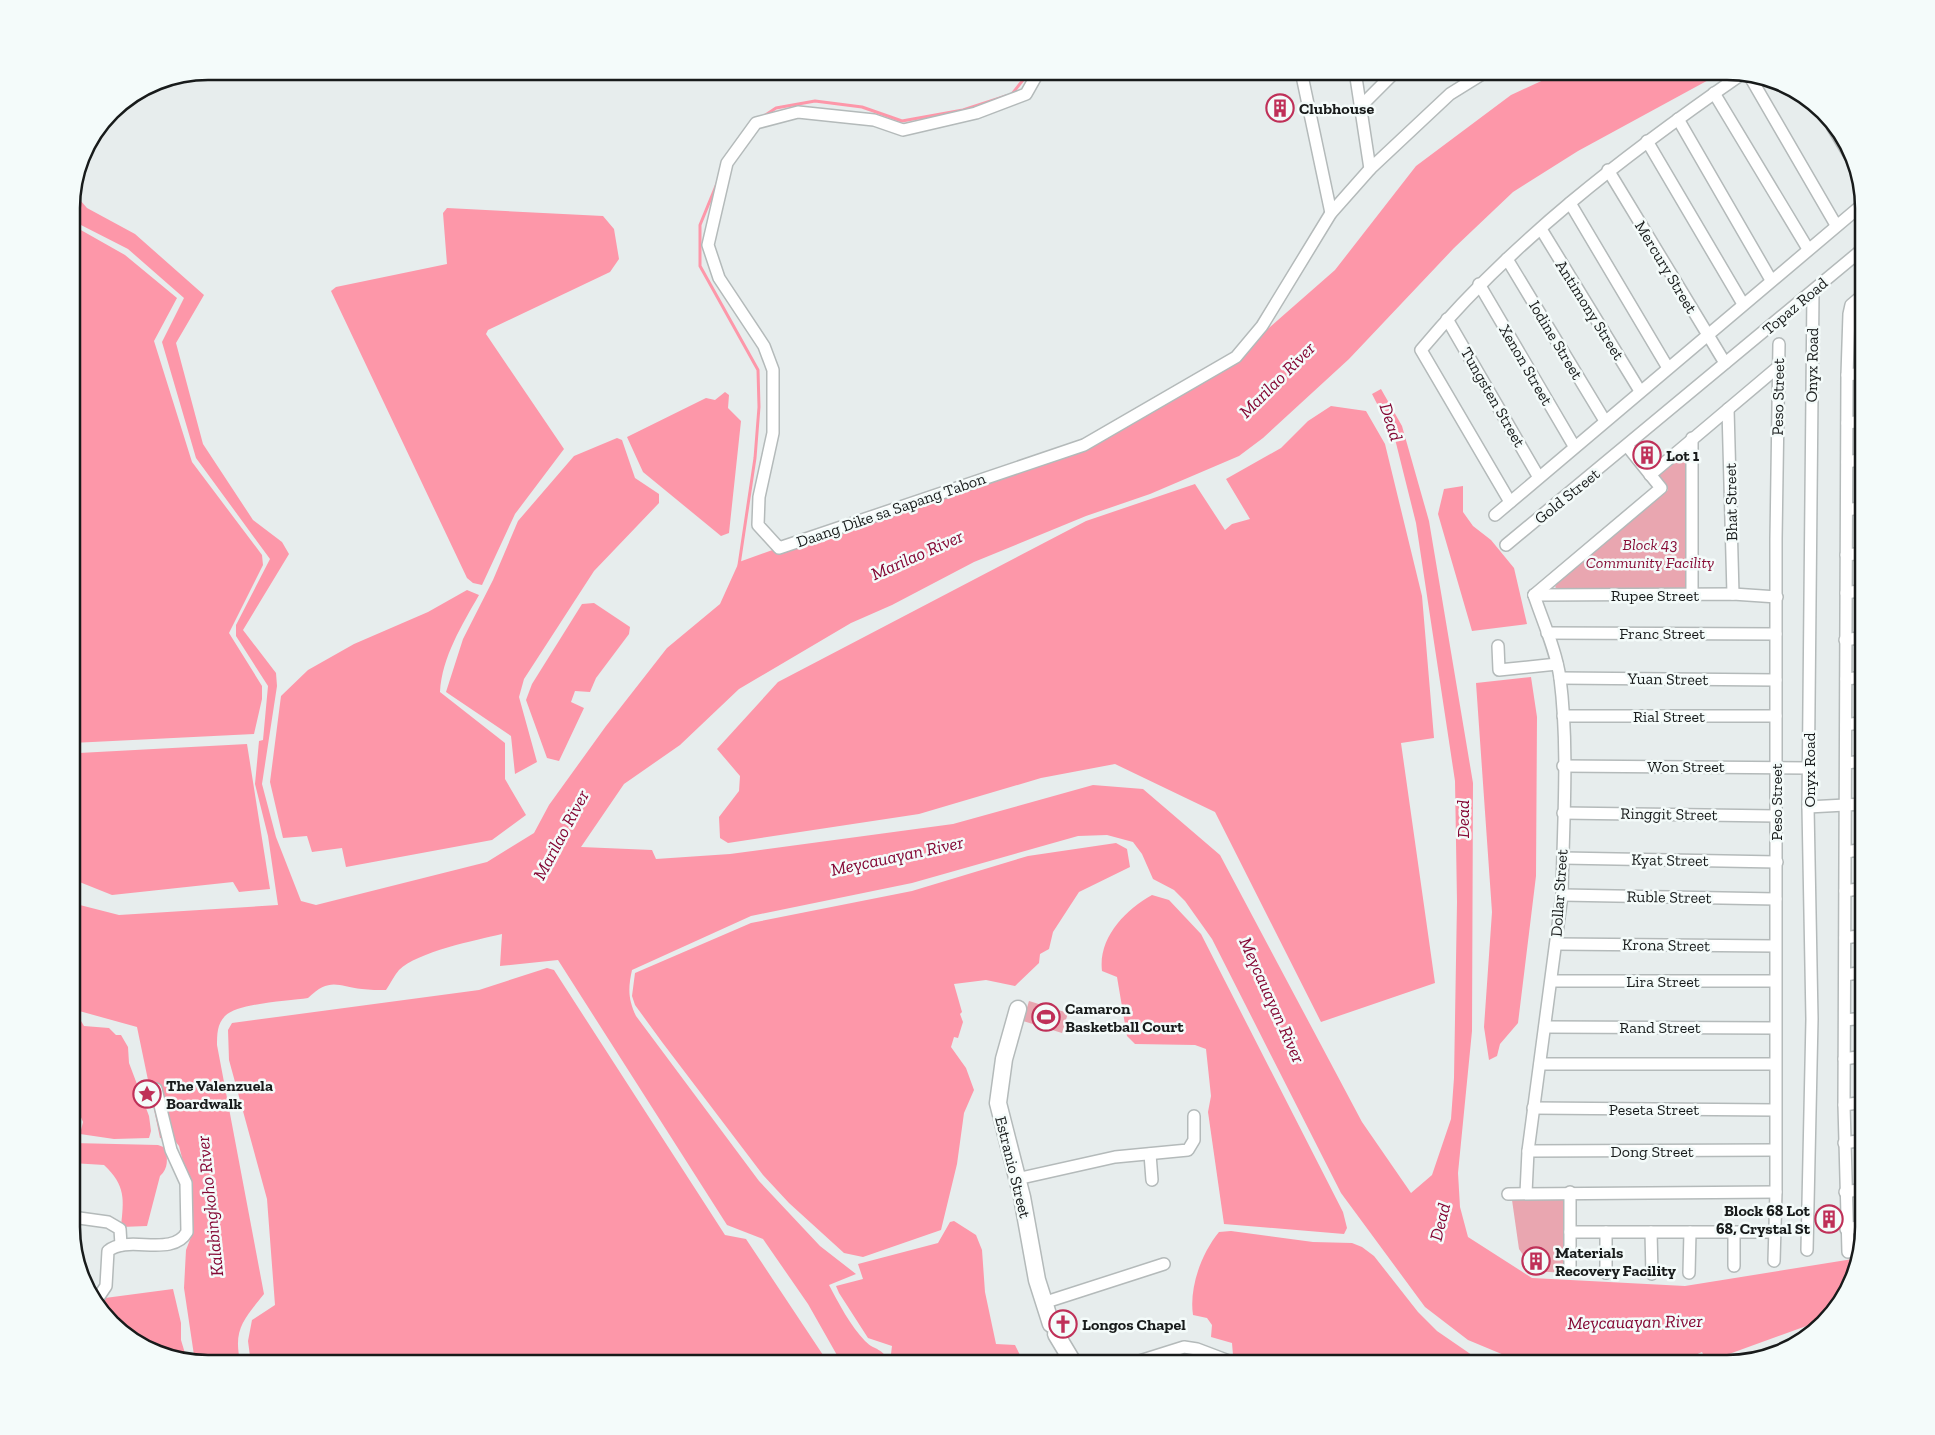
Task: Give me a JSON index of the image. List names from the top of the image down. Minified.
{"streets":{"street":["Mercury Street","Topaz Road","Antimony Street","Iodine Street","Xenon Street","Onyx Road","Tungsten Street","Peso Street","Gold Street","Bhat Street","Daang Dike sa Sapang Tabon","Rupee Street","Franc Street","Yuan Street","Rial Street","Won Street","Ringgit Street","Kyat Street","Dollar Street","Ruble Street","Krona Street","Lira Street","Rand Street","Peseta Street","Dong Street","Estranio Street"]},"crossings":[["Mercury Street","Topaz Road"],["Mercury Street","Gold Street"],["Topaz Road","Onyx Road"],["Topaz Road","Gold Street"],["Onyx Road","Won Street"],["Peso Street","Rupee Street"],["Peso Street","Franc Street"],["Peso Street","Yuan Street"],["Peso Street","Rial Street"],["Peso Street","Won Street"],["Peso Street","Ringgit Street"],["Peso Street","Kyat Street"],["Peso Street","Ruble Street"],["Peso Street","Krona Street"],["Peso Street","Lira Street"],["Peso Street","Rand Street"],["Peso Street","Peseta Street"],["Peso Street","Dong Street"],["Bhat Street","Rupee Street"],["Rupee Street","Dollar Street"],["Franc Street","Dollar Street"],["Yuan Street","Dollar Street"],["Rial Street","Dollar Street"],["Won Street","Dollar Street"],["Ringgit Street","Dollar Street"],["Kyat Street","Dollar Street"],["Dollar Street","Ruble Street"],["Dollar Street","Krona Street"],["Dollar Street","Lira Street"],["Dollar Street","Rand Street"],["Dollar Street","Peseta Street"],["Dollar Street","Dong Street"]],"water":["Marilao River","Dead","Meycauayan River","Kalabingkoho River"],"parks":["Block 43 Community Facility"],"places":{"building":["Clubhouse","Lot 1","Block 68 Lot 68, Crystal St","Materials Recovery Facility"],"sports":["Camaron Basketball Court"],"place":["The Valenzuela Boardwalk"],"church":["Longos Chapel"]}}
